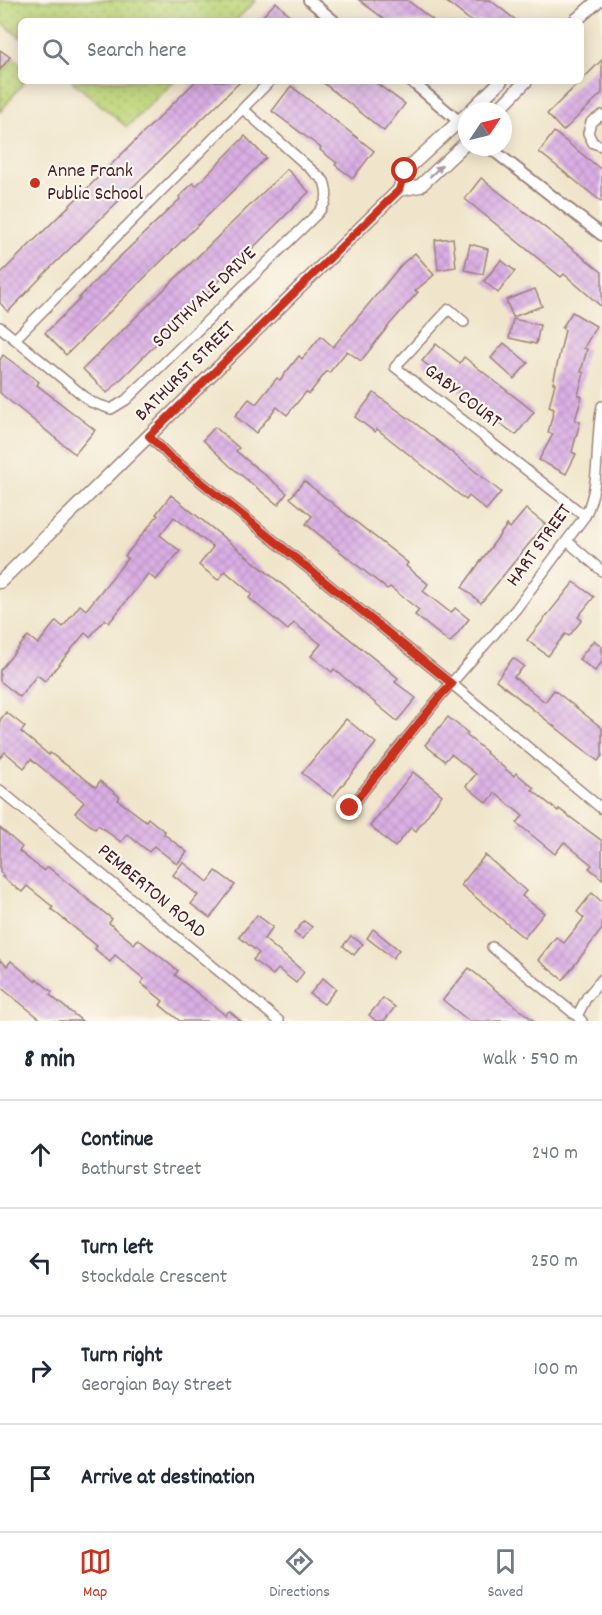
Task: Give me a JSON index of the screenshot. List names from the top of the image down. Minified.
{"streets":{"main road":["BATHURST STREET"],"street":["SOUTHVALE DRIVE","GABY COURT","HART STREET","PEMBERTON ROAD"]},"crossings":[["GABY COURT","HART STREET"]],"places":["Anne Frank Public School"],"north":"top right","page":{"search":"Search here","heading":["8 min","Walk · 590 m"],"list":[["Continue","Bathurst Street","240 m"],["Turn left","Stockdale Crescent","250 m"],["Turn right","Georgian Bay Street","100 m"],"Arrive at destination"],"nav":["Map","Directions","Saved"]}}
